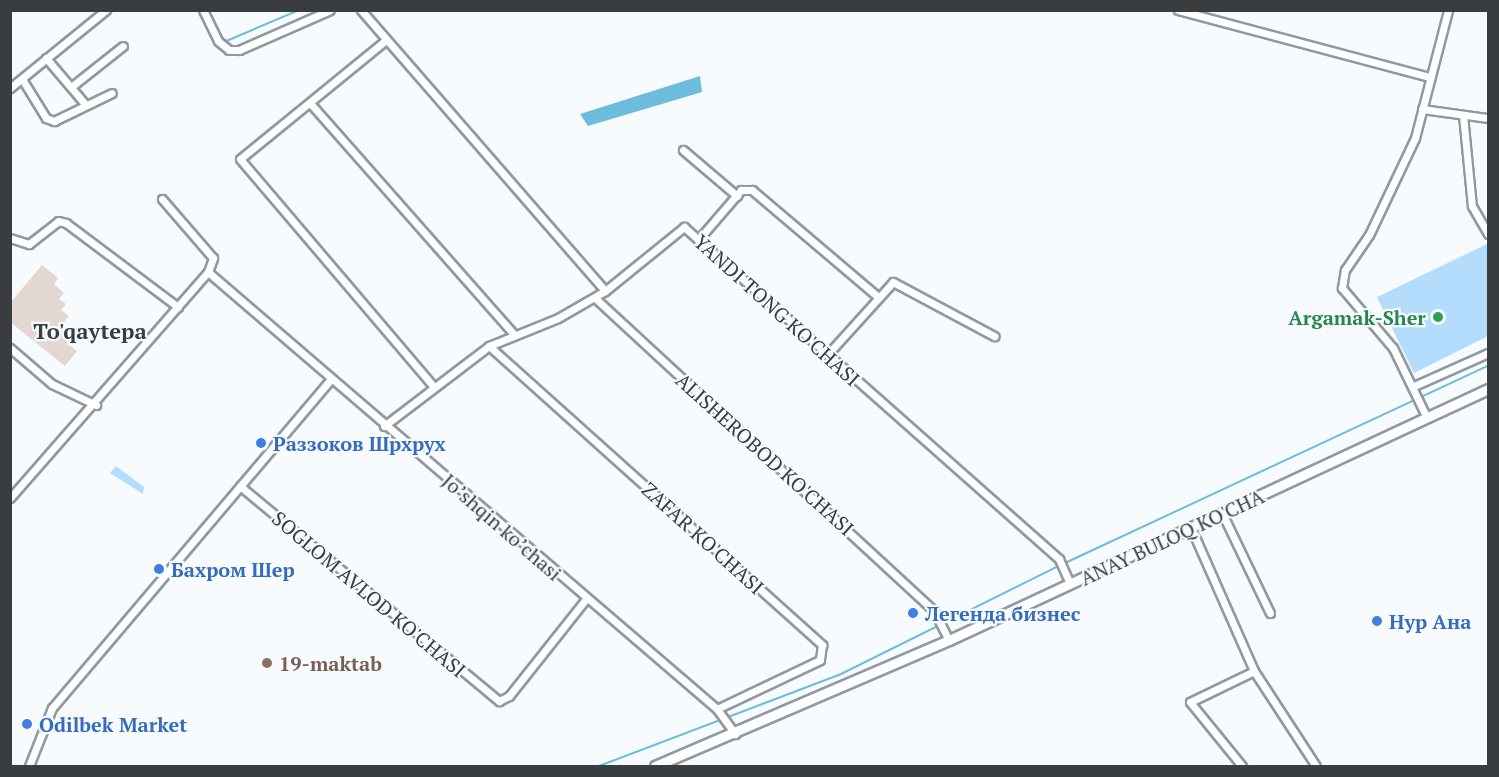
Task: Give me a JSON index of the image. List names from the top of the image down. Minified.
{"streets":{"main road":["ANAY BULOQ KO'CHA"],"street":["YANDI TONG KO'CHASI","ALISHEROBOD KO'CHASI","Joʼshqin koʼchasi","ZAFAR KO'CHASI","SOGLOM AVLOD KO'CHASI"]},"crossings":[["YANDI TONG KO'CHASI","ALISHEROBOD KO'CHASI"],["YANDI TONG KO'CHASI","Joʼshqin koʼchasi"],["YANDI TONG KO'CHASI","ANAY BULOQ KO'CHA"],["YANDI TONG KO'CHASI","ZAFAR KO'CHASI"],["ALISHEROBOD KO'CHASI","ANAY BULOQ KO'CHA"],["Joʼshqin koʼchasi","ANAY BULOQ KO'CHA"],["Joʼshqin koʼchasi","ZAFAR KO'CHASI"],["Joʼshqin koʼchasi","SOGLOM AVLOD KO'CHASI"]],"districts":["To'qaytepa"],"places":["Argamak-Sher","Раззоков Шрхрух","Бахром Шер","Легенда бизнес","Нур Ана","19-maktab","Odilbek Market"]}
